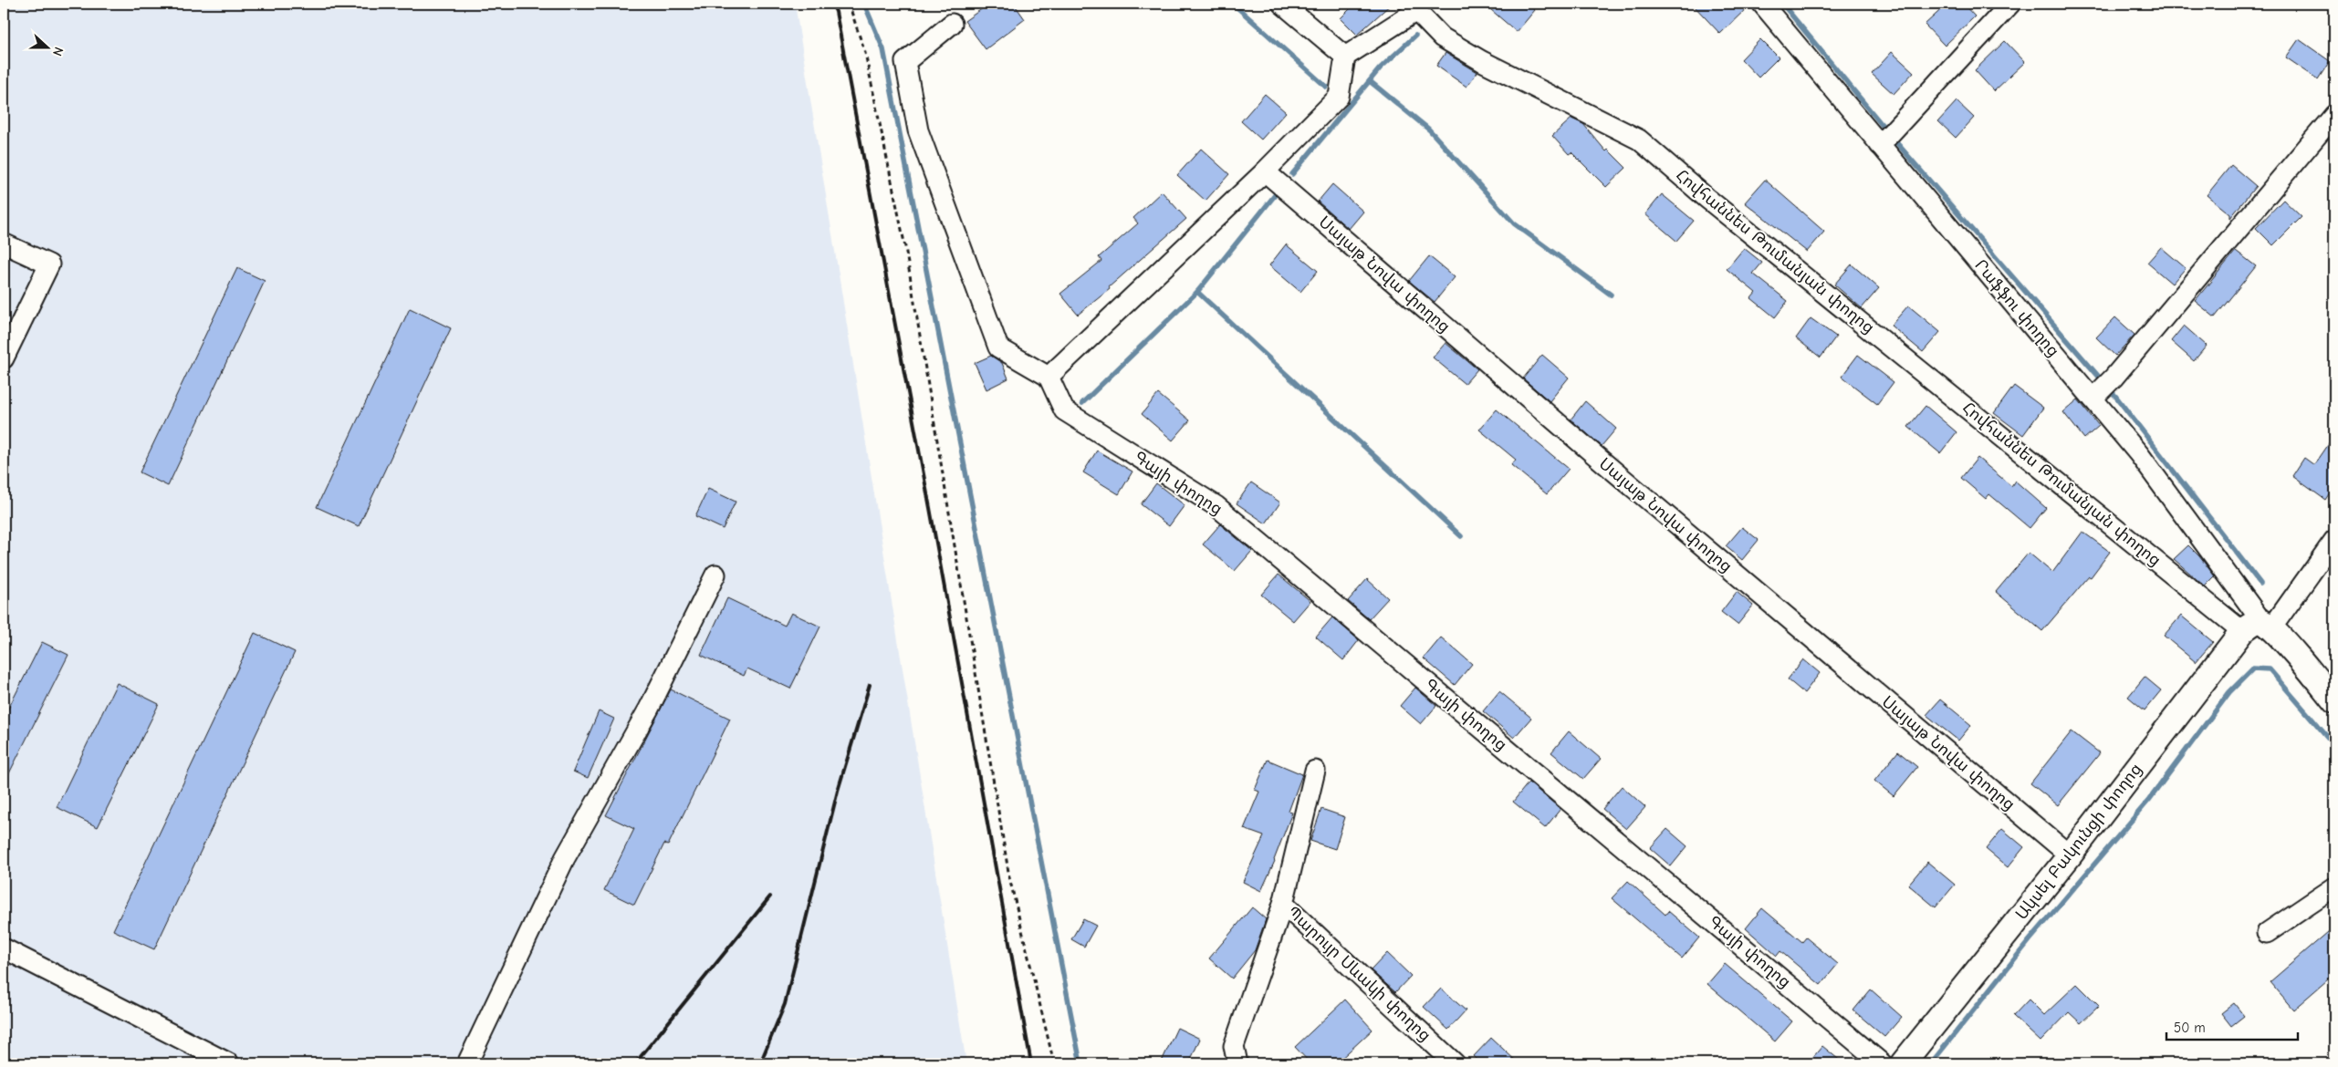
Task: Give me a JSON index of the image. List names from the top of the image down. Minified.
{"streets":{"main road":["Րաֆֆու փողոց","Ակսել Բակունցի փողոց"],"street":["Հովհաննես Թումանյան փողոց","Սայաթ Նովա փողոց","Գայի փողոց","Պարույր Սևակի փողոց"]},"crossings":[["Հովհաննես Թումանյան փողոց","Րաֆֆու փողոց"],["Հովհաննես Թումանյան փողոց","Ակսել Բակունցի փողոց"],["Սայաթ Նովա փողոց","Ակսել Բակունցի փողոց"],["Րաֆֆու փողոց","Ակսել Բակունցի փողոց"]],"scale_bar":"50 m","north":"right"}
